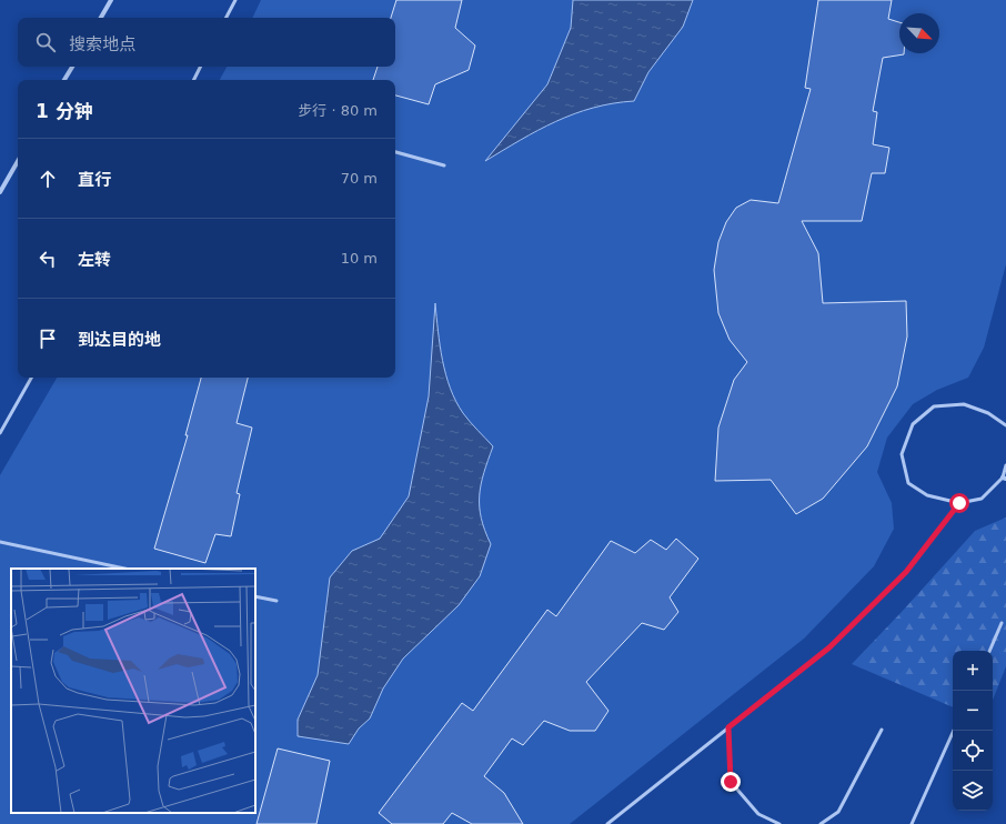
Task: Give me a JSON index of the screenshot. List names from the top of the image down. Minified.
{"north":"bottom right","page":{"search":"搜索地点","heading":["1 分钟","步行 · 80 m"],"list":[["直行","70 m"],["左转","10 m"],"到达目的地"],"map_buttons":["+","−"]}}
